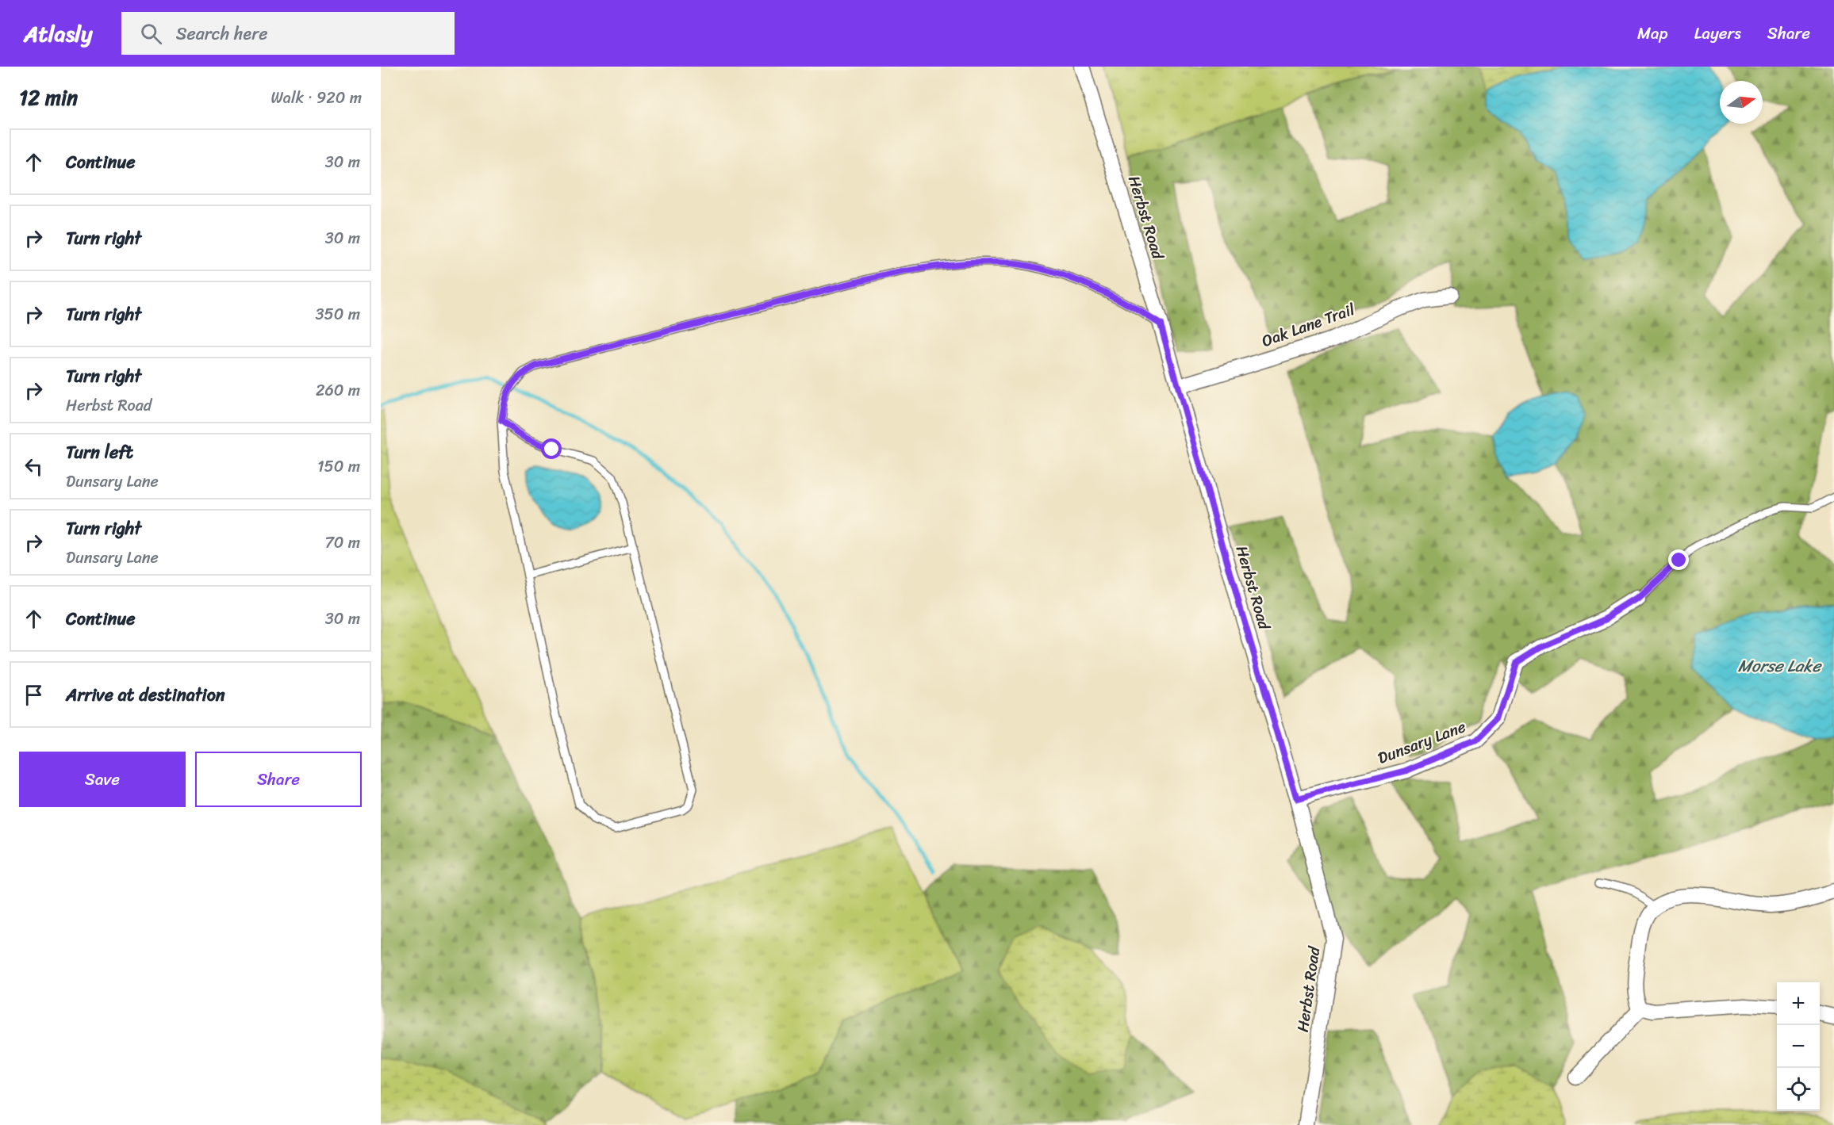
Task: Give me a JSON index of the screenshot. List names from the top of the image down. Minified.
{"streets":{"street":["Herbst Road","Oak Lane Trail","Dunsary Lane"]},"crossings":[["Herbst Road","Oak Lane Trail"],["Herbst Road","Dunsary Lane"]],"water":["Morse Lake"],"north":"right","page":{"header":"Atlasly","search":"Search here","nav":["Map","Layers","Share"],"heading":["12 min","Walk · 920 m"],"list":[["Continue","30 m"],["Turn right","30 m"],["Turn right","350 m"],["Turn right","Herbst Road","260 m"],["Turn left","Dunsary Lane","150 m"],["Turn right","Dunsary Lane","70 m"],["Continue","30 m"],"Arrive at destination"],"buttons":["Save","Share"],"map_buttons":["+","−"]}}
